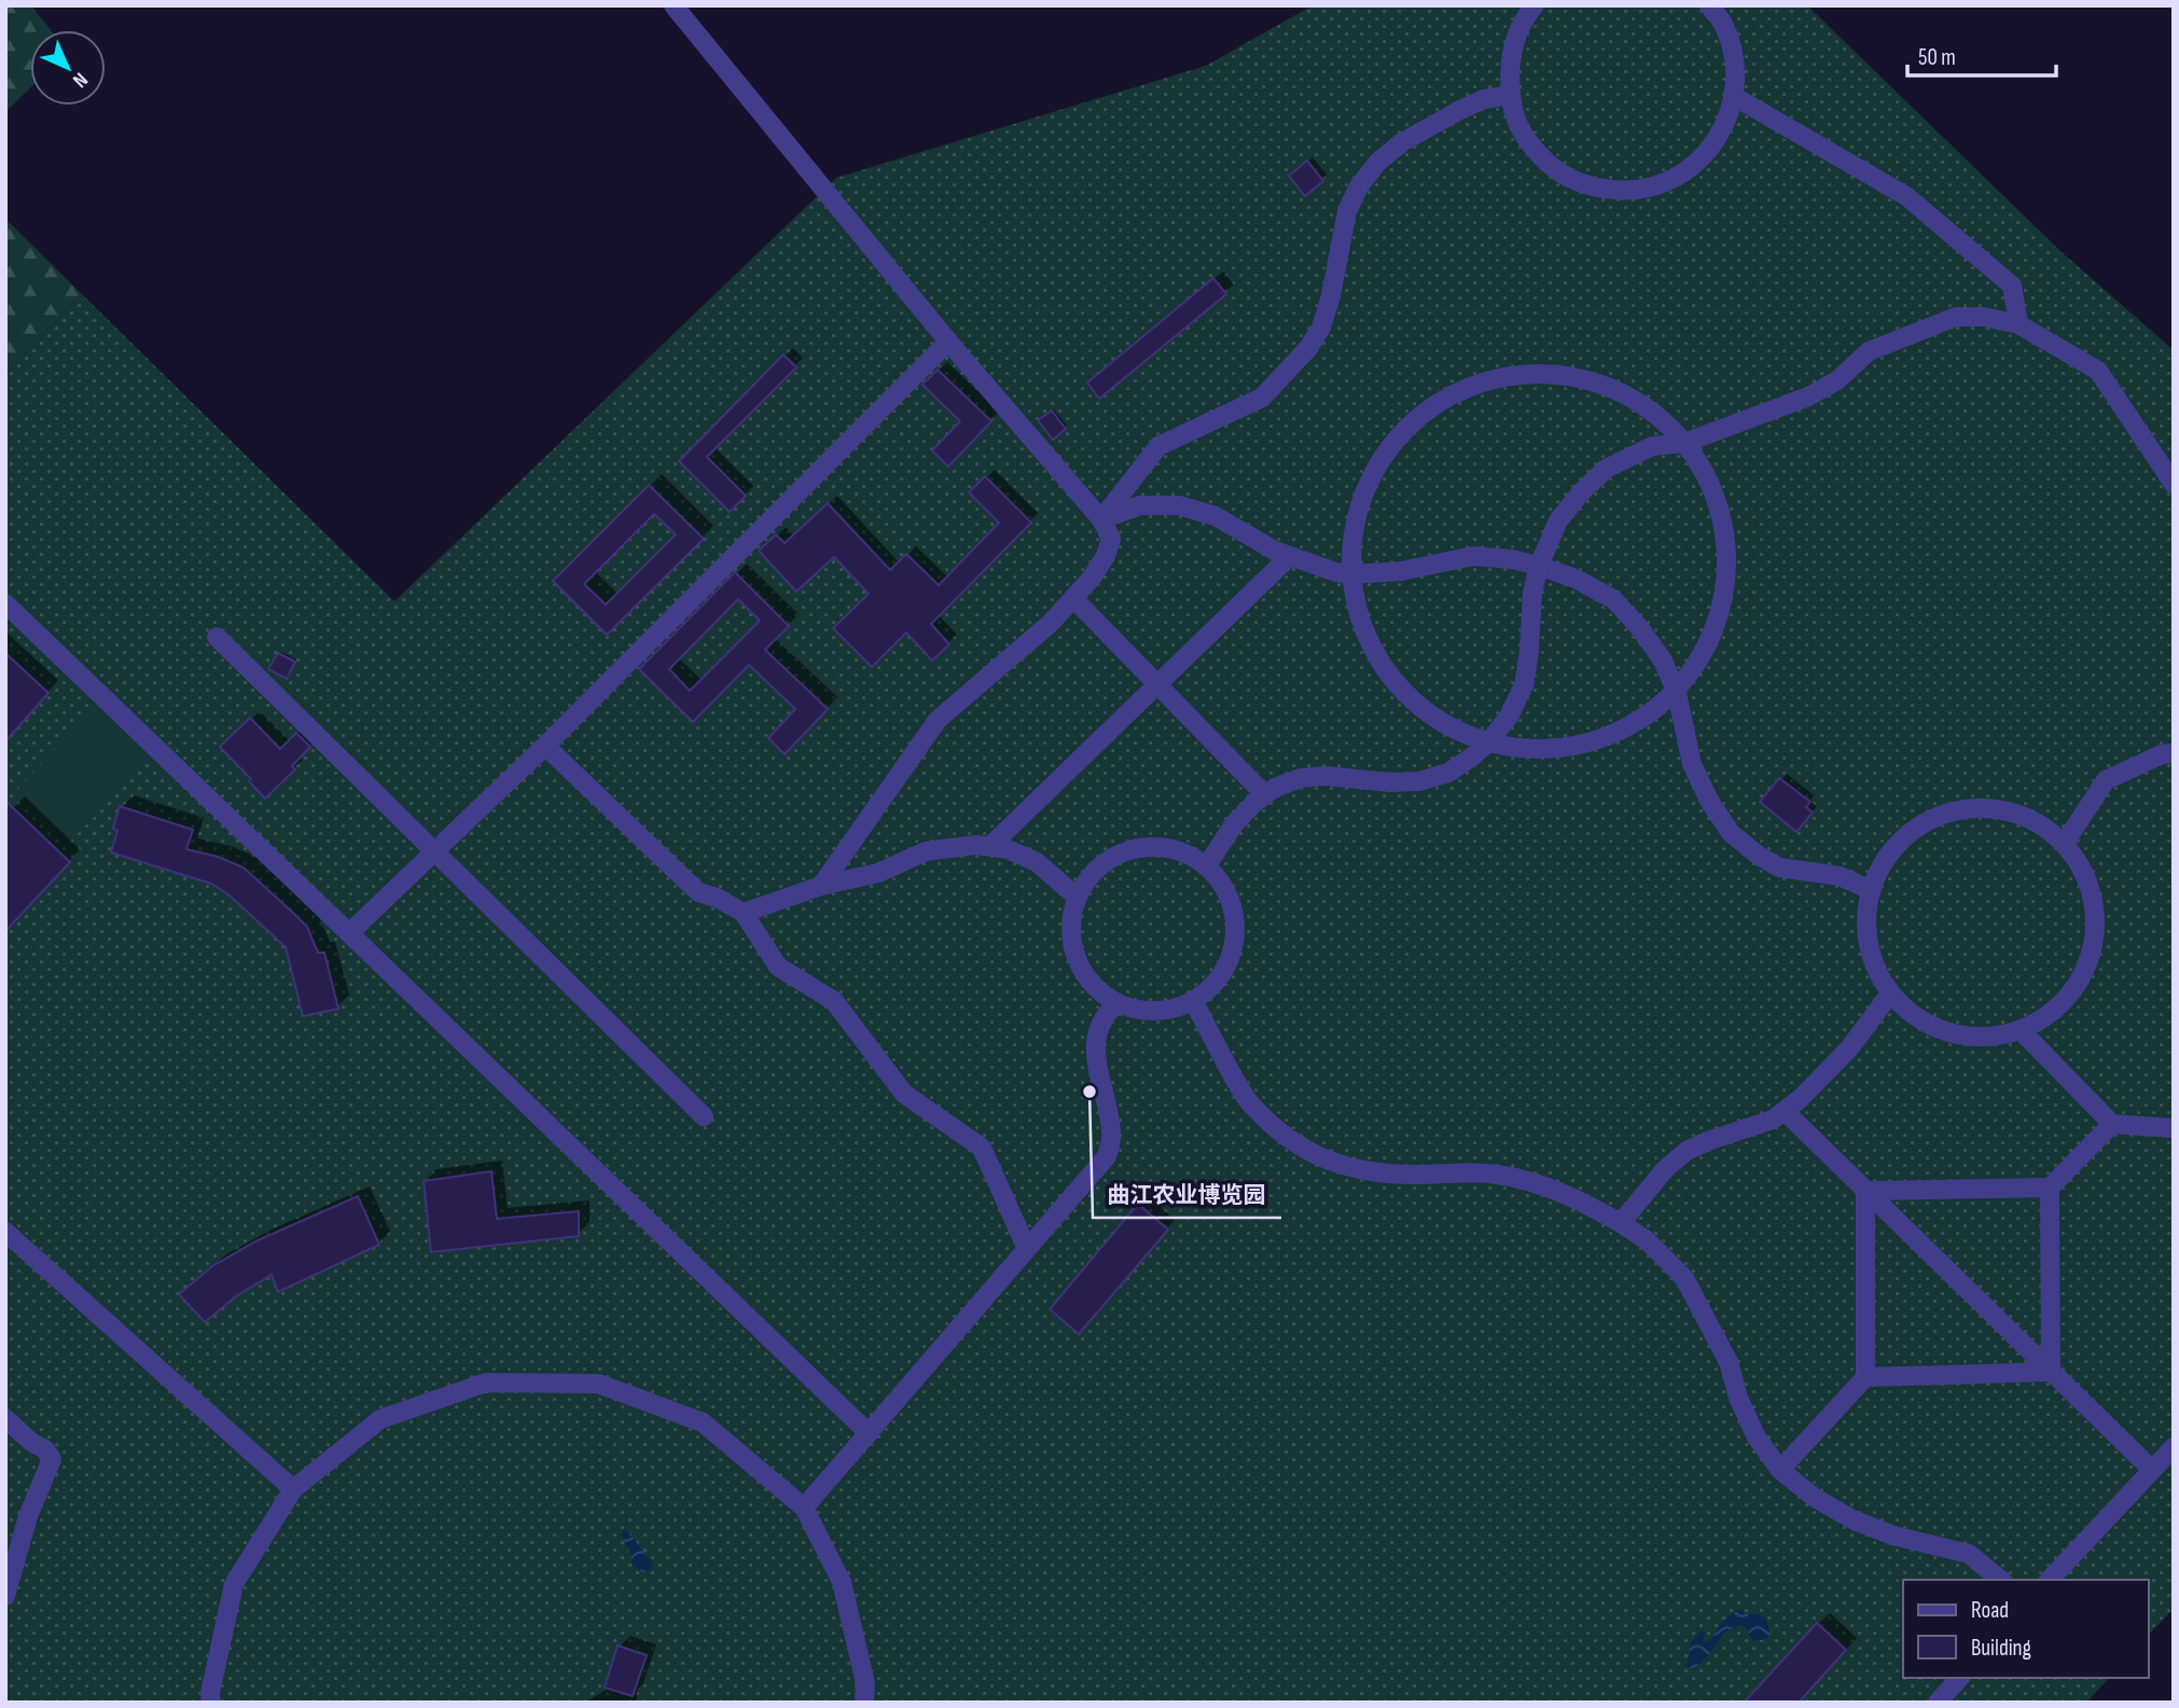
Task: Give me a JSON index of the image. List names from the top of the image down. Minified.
{"places":["曲江农业博览园"],"legend":["Road","Building"],"scale_bar":"50 m","north":"bottom right"}
